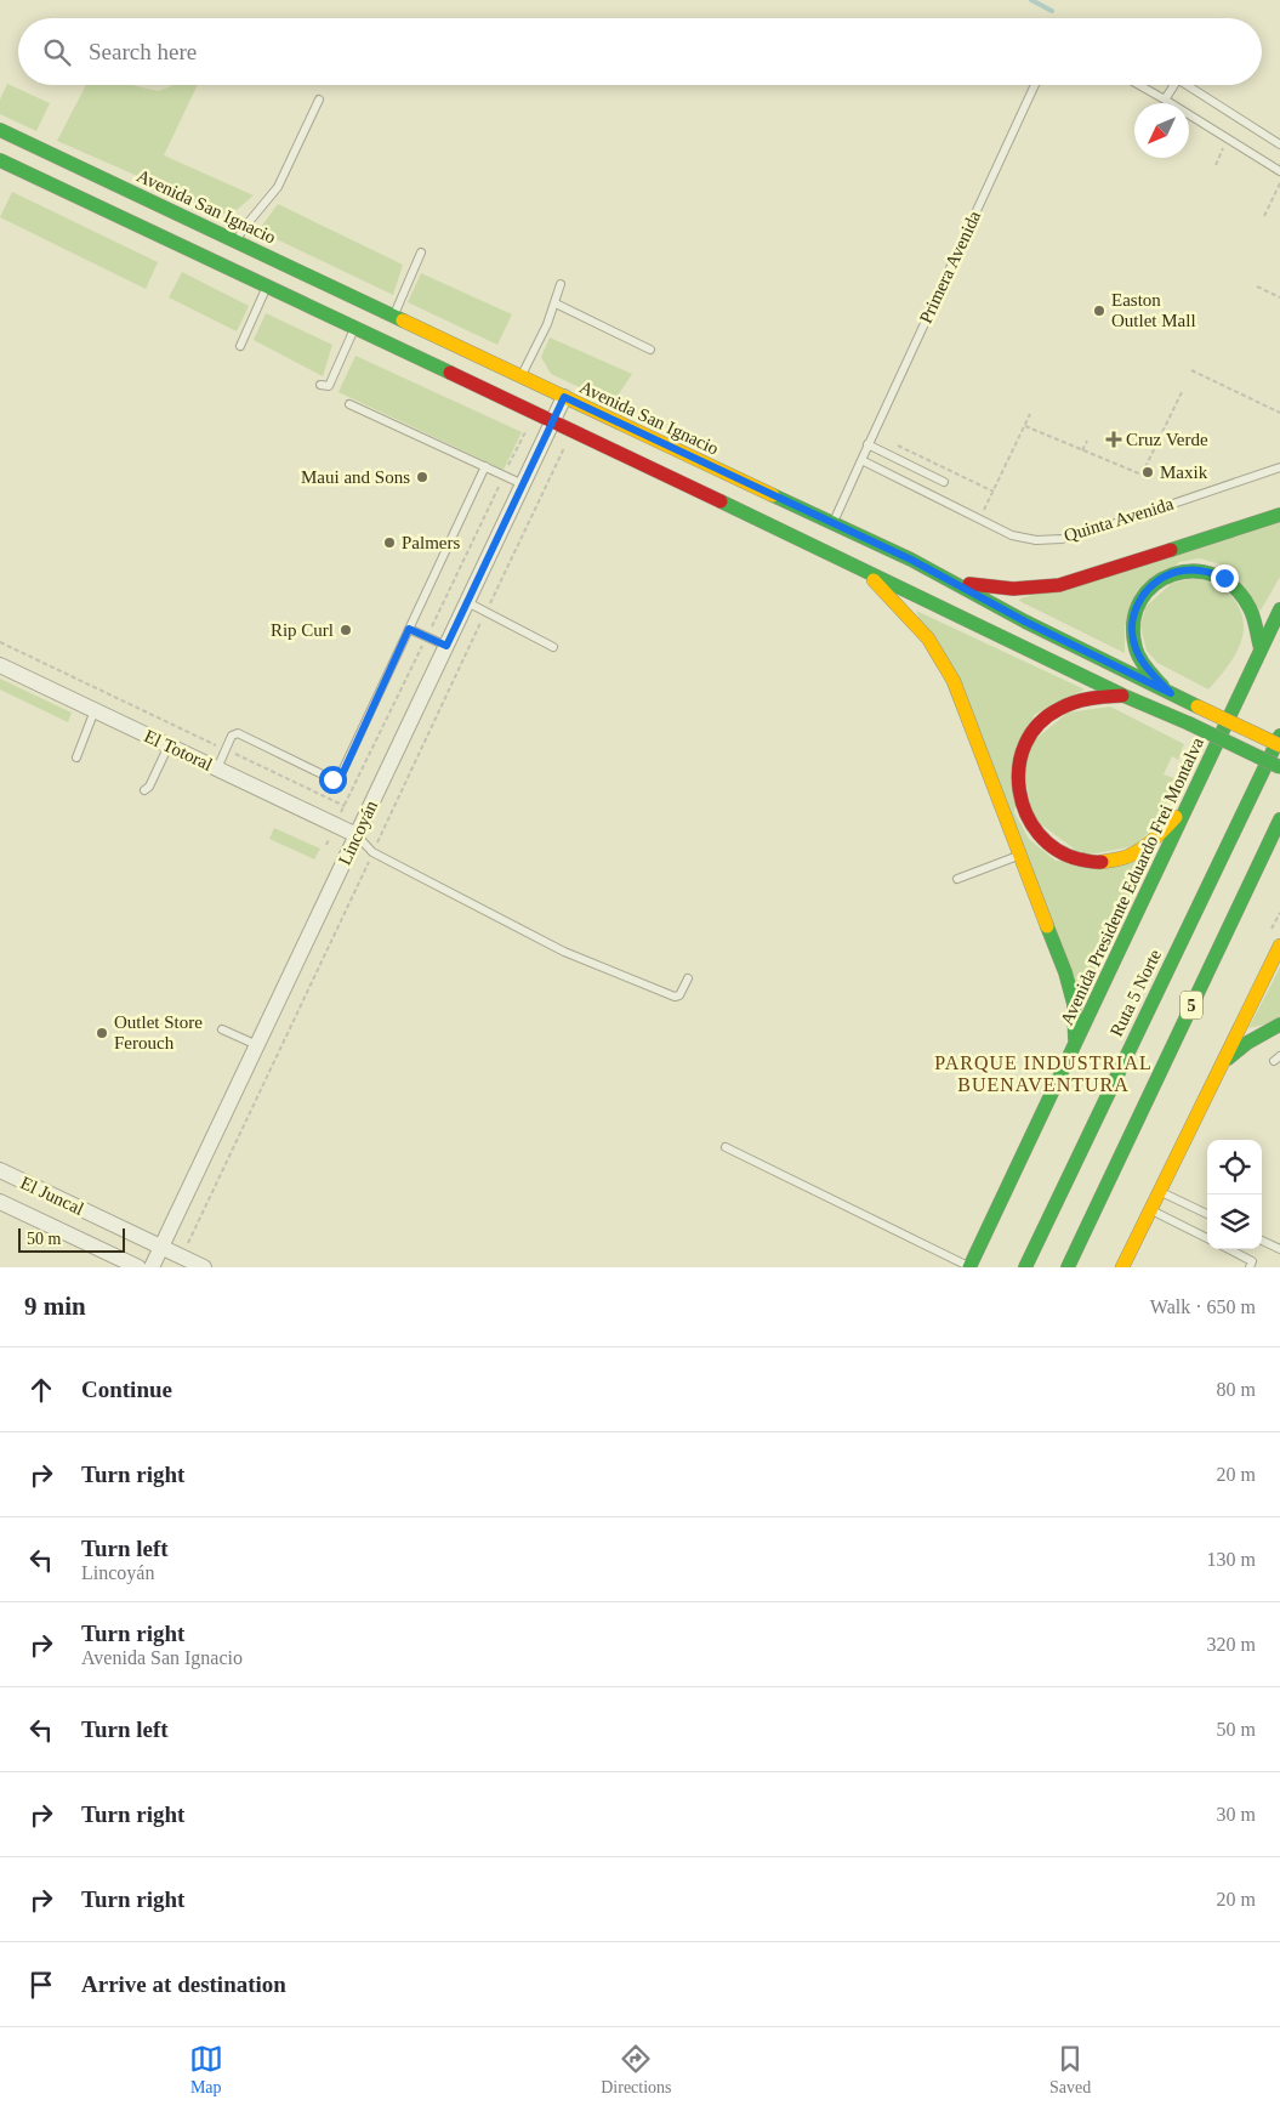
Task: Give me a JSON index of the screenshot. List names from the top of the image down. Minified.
{"streets":{"main road":["Avenida San Ignacio","Avenida Presidente Eduardo Frei Montalva","Ruta 5 Norte","5"],"street":["El Totoral","Lincoyán","El Juncal"],"lane":["Primera Avenida","Quinta Avenida"]},"crossings":[["Avenida San Ignacio","Primera Avenida"],["Avenida San Ignacio","Lincoyán"],["Primera Avenida","Quinta Avenida"],["El Totoral","Lincoyán"],["Lincoyán","El Juncal"]],"districts":["PARQUE INDUSTRIAL BUENAVENTURA"],"places":{"other":["Easton Outlet Mall","Maxik","Maui and Sons","Palmers","Rip Curl","Outlet Store Ferouch"],"health":["Cruz Verde"]},"scale_bar":"50 m","north":"bottom left","page":{"search":"Search here","scale":"50 m","heading":["9 min","Walk · 650 m"],"list":[["Continue","80 m"],["Turn right","20 m"],["Turn left","Lincoyán","130 m"],["Turn right","Avenida San Ignacio","320 m"],["Turn left","50 m"],["Turn right","30 m"],["Turn right","20 m"],"Arrive at destination"],"nav":["Map","Directions","Saved"]}}
